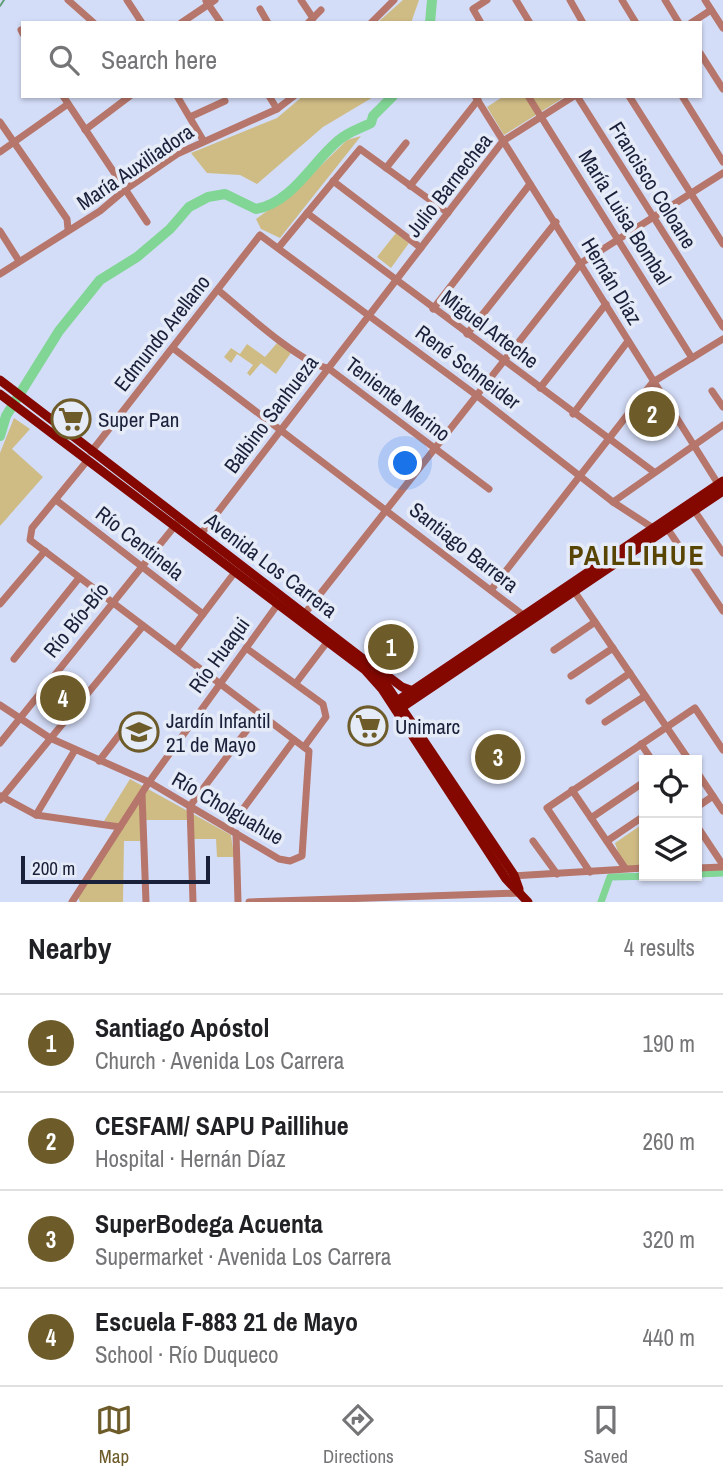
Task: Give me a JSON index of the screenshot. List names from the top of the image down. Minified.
{"streets":{"main road":["Avenida Los Carrera"],"street":["María Auxiliadora","Julio Barnechea","Francisco Coloane","María Luisa Bombal","Hernán Díaz","Miguel Arteche","Edmundo Arellano","René Schneider","Teniente Merino","Balbino Sanhueza","Río Centinela","Santiago Barrera","Río Bío-Bío","Río Huaqui","Río Cholguahue"]},"crossings":[["Julio Barnechea","María Luisa Bombal"],["Julio Barnechea","Hernán Díaz"],["Julio Barnechea","Miguel Arteche"],["Julio Barnechea","René Schneider"],["Julio Barnechea","Balbino Sanhueza"],["Edmundo Arellano","René Schneider"],["Edmundo Arellano","Teniente Merino"],["Edmundo Arellano","Río Centinela"],["Edmundo Arellano","Santiago Barrera"],["Edmundo Arellano","Avenida Los Carrera"],["René Schneider","Balbino Sanhueza"],["Teniente Merino","Balbino Sanhueza"],["Balbino Sanhueza","Santiago Barrera"],["Balbino Sanhueza","Avenida Los Carrera"],["Río Centinela","Río Bío-Bío"],["Avenida Los Carrera","Río Bío-Bío"],["Avenida Los Carrera","Río Huaqui"],["Río Bío-Bío","Río Cholguahue"],["Río Huaqui","Río Cholguahue"]],"districts":["PAILLIHUE"],"places":{"supermarket":["Super Pan","Unimarc"],"school or university":["Jardín Infantil 21 de Mayo"]},"scale_bar":"200 m","page":{"search":"Search here","pins":["2","1","4","3"],"scale":"200 m","heading":["Nearby","4 results"],"list":[{"mark":"1","name":"Santiago Apóstol","note":"Church · Avenida Los Carrera","value":"190 m"},{"mark":"2","name":"CESFAM/ SAPU Paillihue","note":"Hospital · Hernán Díaz","value":"260 m"},{"mark":"3","name":"SuperBodega Acuenta","note":"Supermarket · Avenida Los Carrera","value":"320 m"},{"mark":"4","name":"Escuela F-883 21 de Mayo","note":"School · Río Duqueco","value":"440 m"}],"nav":["Map","Directions","Saved"]}}
